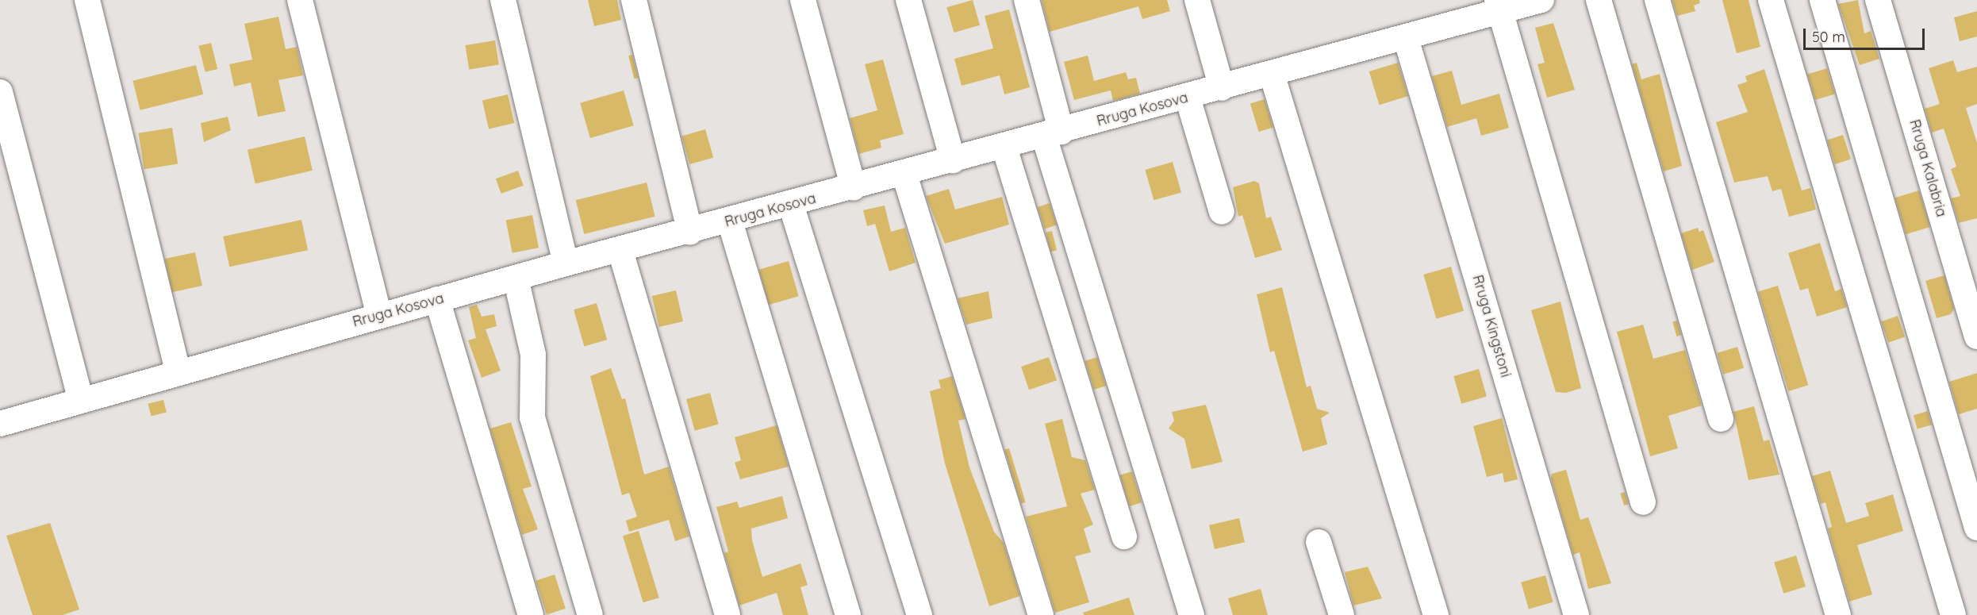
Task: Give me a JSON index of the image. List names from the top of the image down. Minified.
{"streets":{"street":["Rruga Kosova","Rruga Kalabria","Rruga Kingstoni"]},"crossings":[["Rruga Kosova","Rruga Kingstoni"]],"scale_bar":"50 m"}
